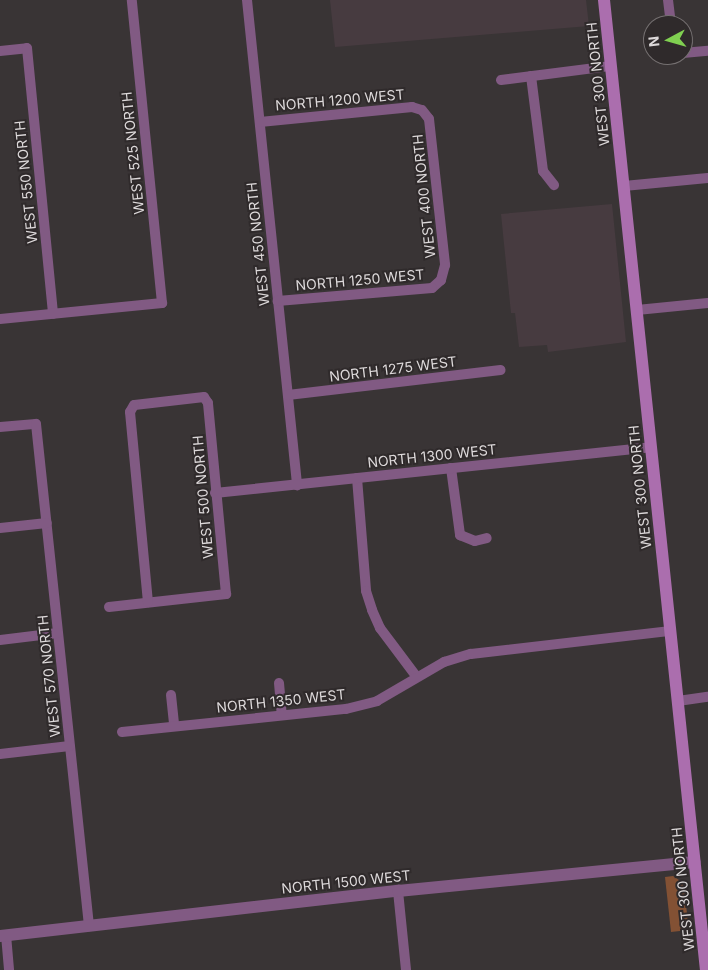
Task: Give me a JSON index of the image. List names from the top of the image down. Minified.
{"streets":{"main road":["WEST 300 NORTH"],"street":["NORTH 1200 WEST","WEST 525 NORTH","WEST 550 NORTH","WEST 400 NORTH","WEST 450 NORTH","NORTH 1250 WEST","NORTH 1275 WEST","NORTH 1300 WEST","WEST 500 NORTH","WEST 570 NORTH","NORTH 1350 WEST","NORTH 1500 WEST"]},"crossings":[["WEST 300 NORTH","NORTH 1300 WEST"],["WEST 300 NORTH","NORTH 1350 WEST"],["WEST 300 NORTH","NORTH 1500 WEST"],["NORTH 1200 WEST","WEST 400 NORTH"],["NORTH 1200 WEST","WEST 450 NORTH"],["WEST 525 NORTH","WEST 550 NORTH"],["WEST 400 NORTH","NORTH 1250 WEST"],["WEST 450 NORTH","NORTH 1250 WEST"],["WEST 450 NORTH","NORTH 1275 WEST"],["WEST 450 NORTH","NORTH 1300 WEST"],["NORTH 1300 WEST","WEST 500 NORTH"],["WEST 570 NORTH","NORTH 1500 WEST"]],"north":"left"}
